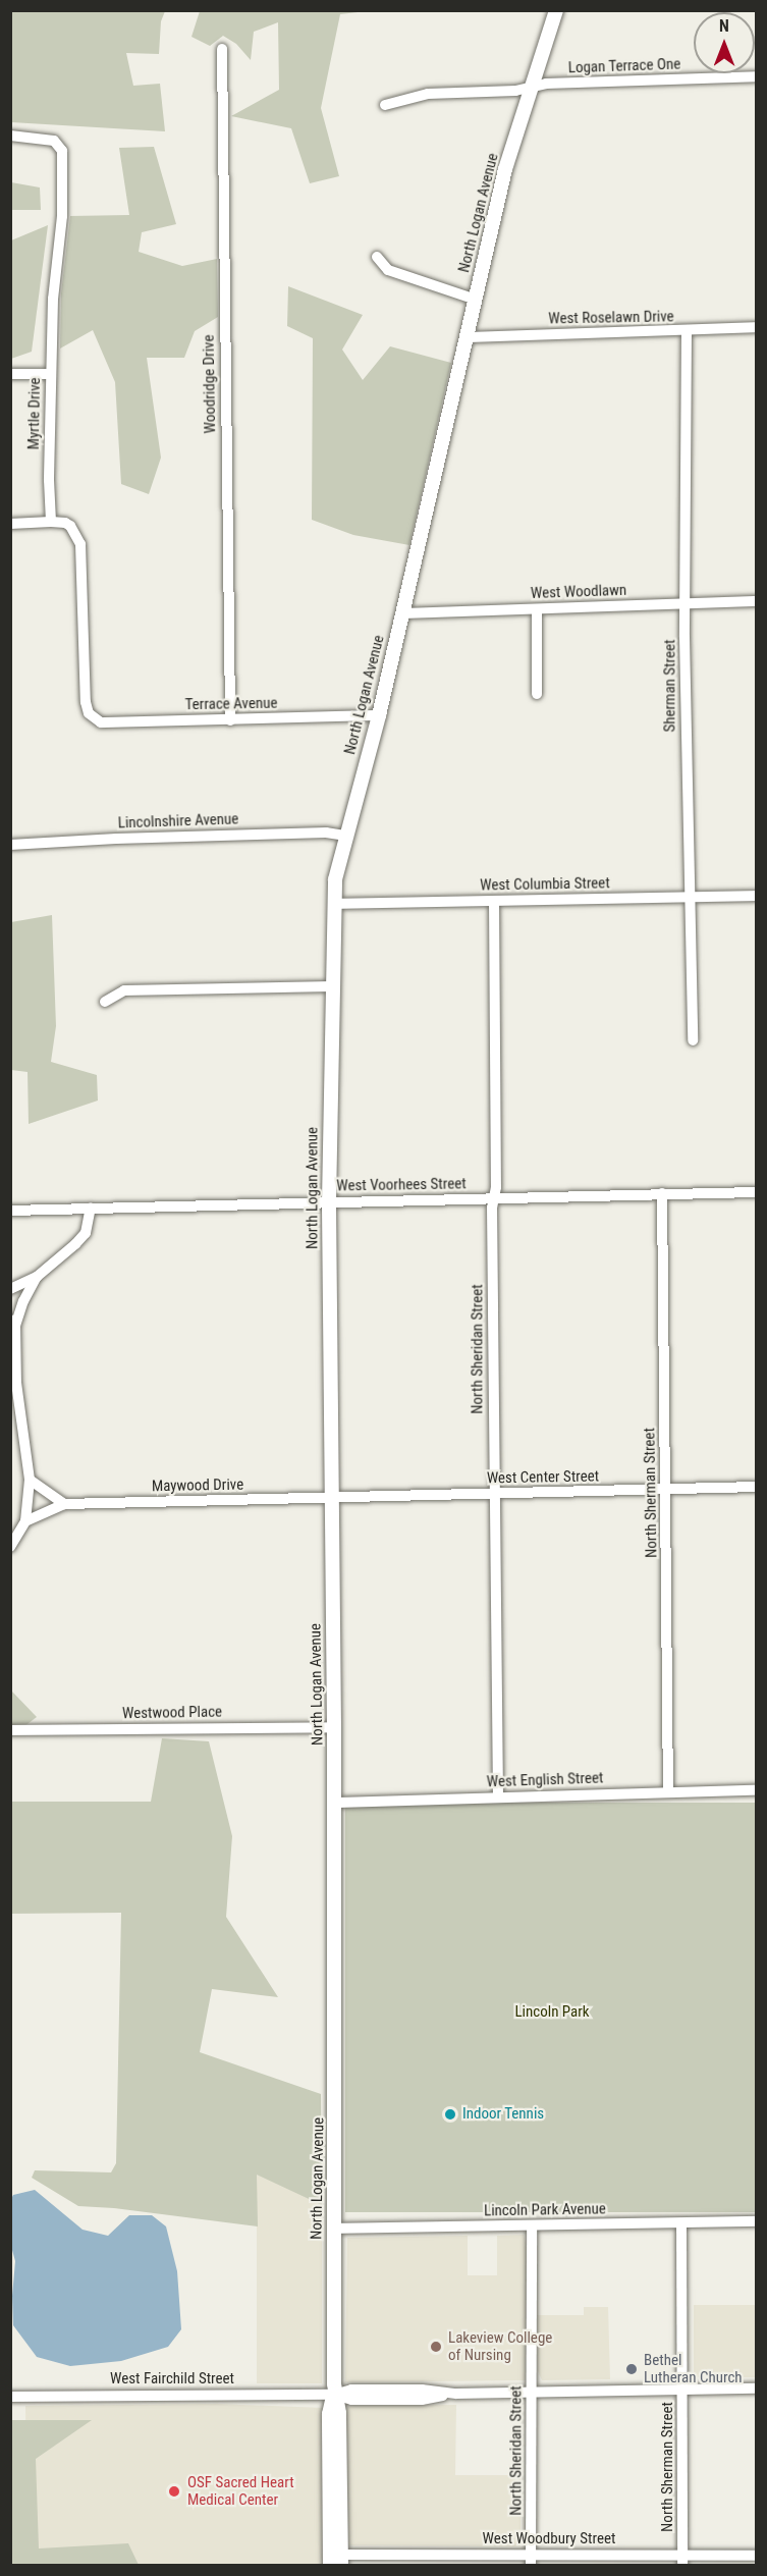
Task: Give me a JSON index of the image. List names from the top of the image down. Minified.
{"streets":{"street":["Logan Terrace One","North Logan Avenue","West Roselawn Drive","Woodridge Drive","Myrtle Drive","West Woodlawn","Sherman Street","Terrace Avenue","Lincolnshire Avenue","West Columbia Street","West Voorhees Street","North Sheridan Street","West Center Street","Maywood Drive","North Sherman Street","Westwood Place","West English Street","Lincoln Park Avenue","West Fairchild Street","West Woodbury Street"]},"crossings":[["Logan Terrace One","North Logan Avenue"],["North Logan Avenue","West Roselawn Drive"],["North Logan Avenue","West Woodlawn"],["North Logan Avenue","Terrace Avenue"],["North Logan Avenue","Lincolnshire Avenue"],["North Logan Avenue","West Columbia Street"],["North Logan Avenue","West Voorhees Street"],["North Logan Avenue","West Center Street"],["North Logan Avenue","Maywood Drive"],["North Logan Avenue","Westwood Place"],["North Logan Avenue","West English Street"],["North Logan Avenue","Lincoln Park Avenue"],["North Logan Avenue","West Fairchild Street"],["North Logan Avenue","West Woodbury Street"],["West Roselawn Drive","Sherman Street"],["Woodridge Drive","Terrace Avenue"],["Myrtle Drive","Terrace Avenue"],["West Woodlawn","Sherman Street"],["Sherman Street","West Columbia Street"],["West Columbia Street","North Sheridan Street"],["West Voorhees Street","North Sheridan Street"],["West Voorhees Street","North Sherman Street"],["North Sheridan Street","West Center Street"],["North Sheridan Street","West English Street"],["North Sheridan Street","Lincoln Park Avenue"],["North Sheridan Street","West Fairchild Street"],["North Sheridan Street","West Woodbury Street"],["West Center Street","Maywood Drive"],["West Center Street","North Sherman Street"],["North Sherman Street","West English Street"],["North Sherman Street","Lincoln Park Avenue"],["North Sherman Street","West Fairchild Street"],["North Sherman Street","West Woodbury Street"]],"parks":["Lincoln Park"],"places":["Indoor Tennis","Lakeview College of Nursing","Bethel Lutheran Church","OSF Sacred Heart Medical Center"],"north":"top"}
